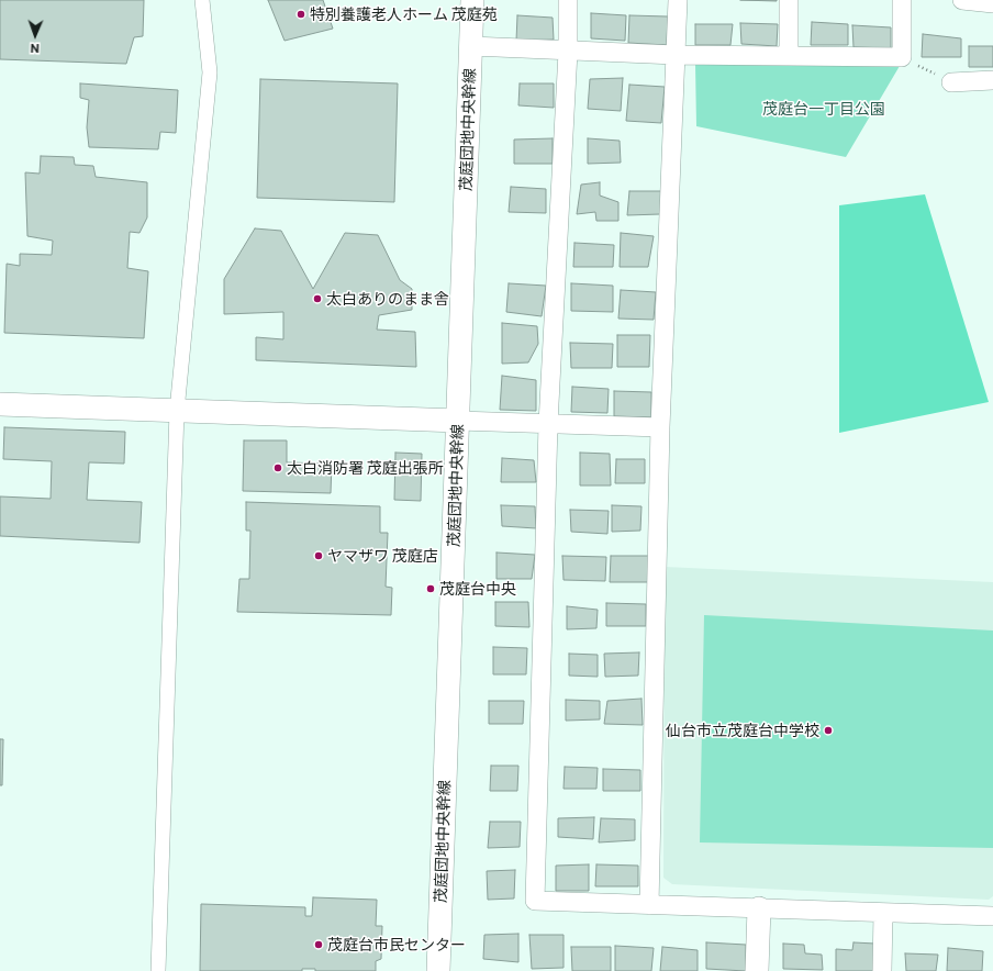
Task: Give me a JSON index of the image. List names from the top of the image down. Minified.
{"streets":{"street":["茂庭団地中央幹線"]},"parks":["茂庭台一丁目公園"],"places":["特別養護老人ホーム 茂庭苑","太白ありのまま舎","太白消防署 茂庭出張所","ヤマザワ 茂庭店","茂庭台中央","仙台市立茂庭台中学校","茂庭台市民センター"],"north":"bottom"}
